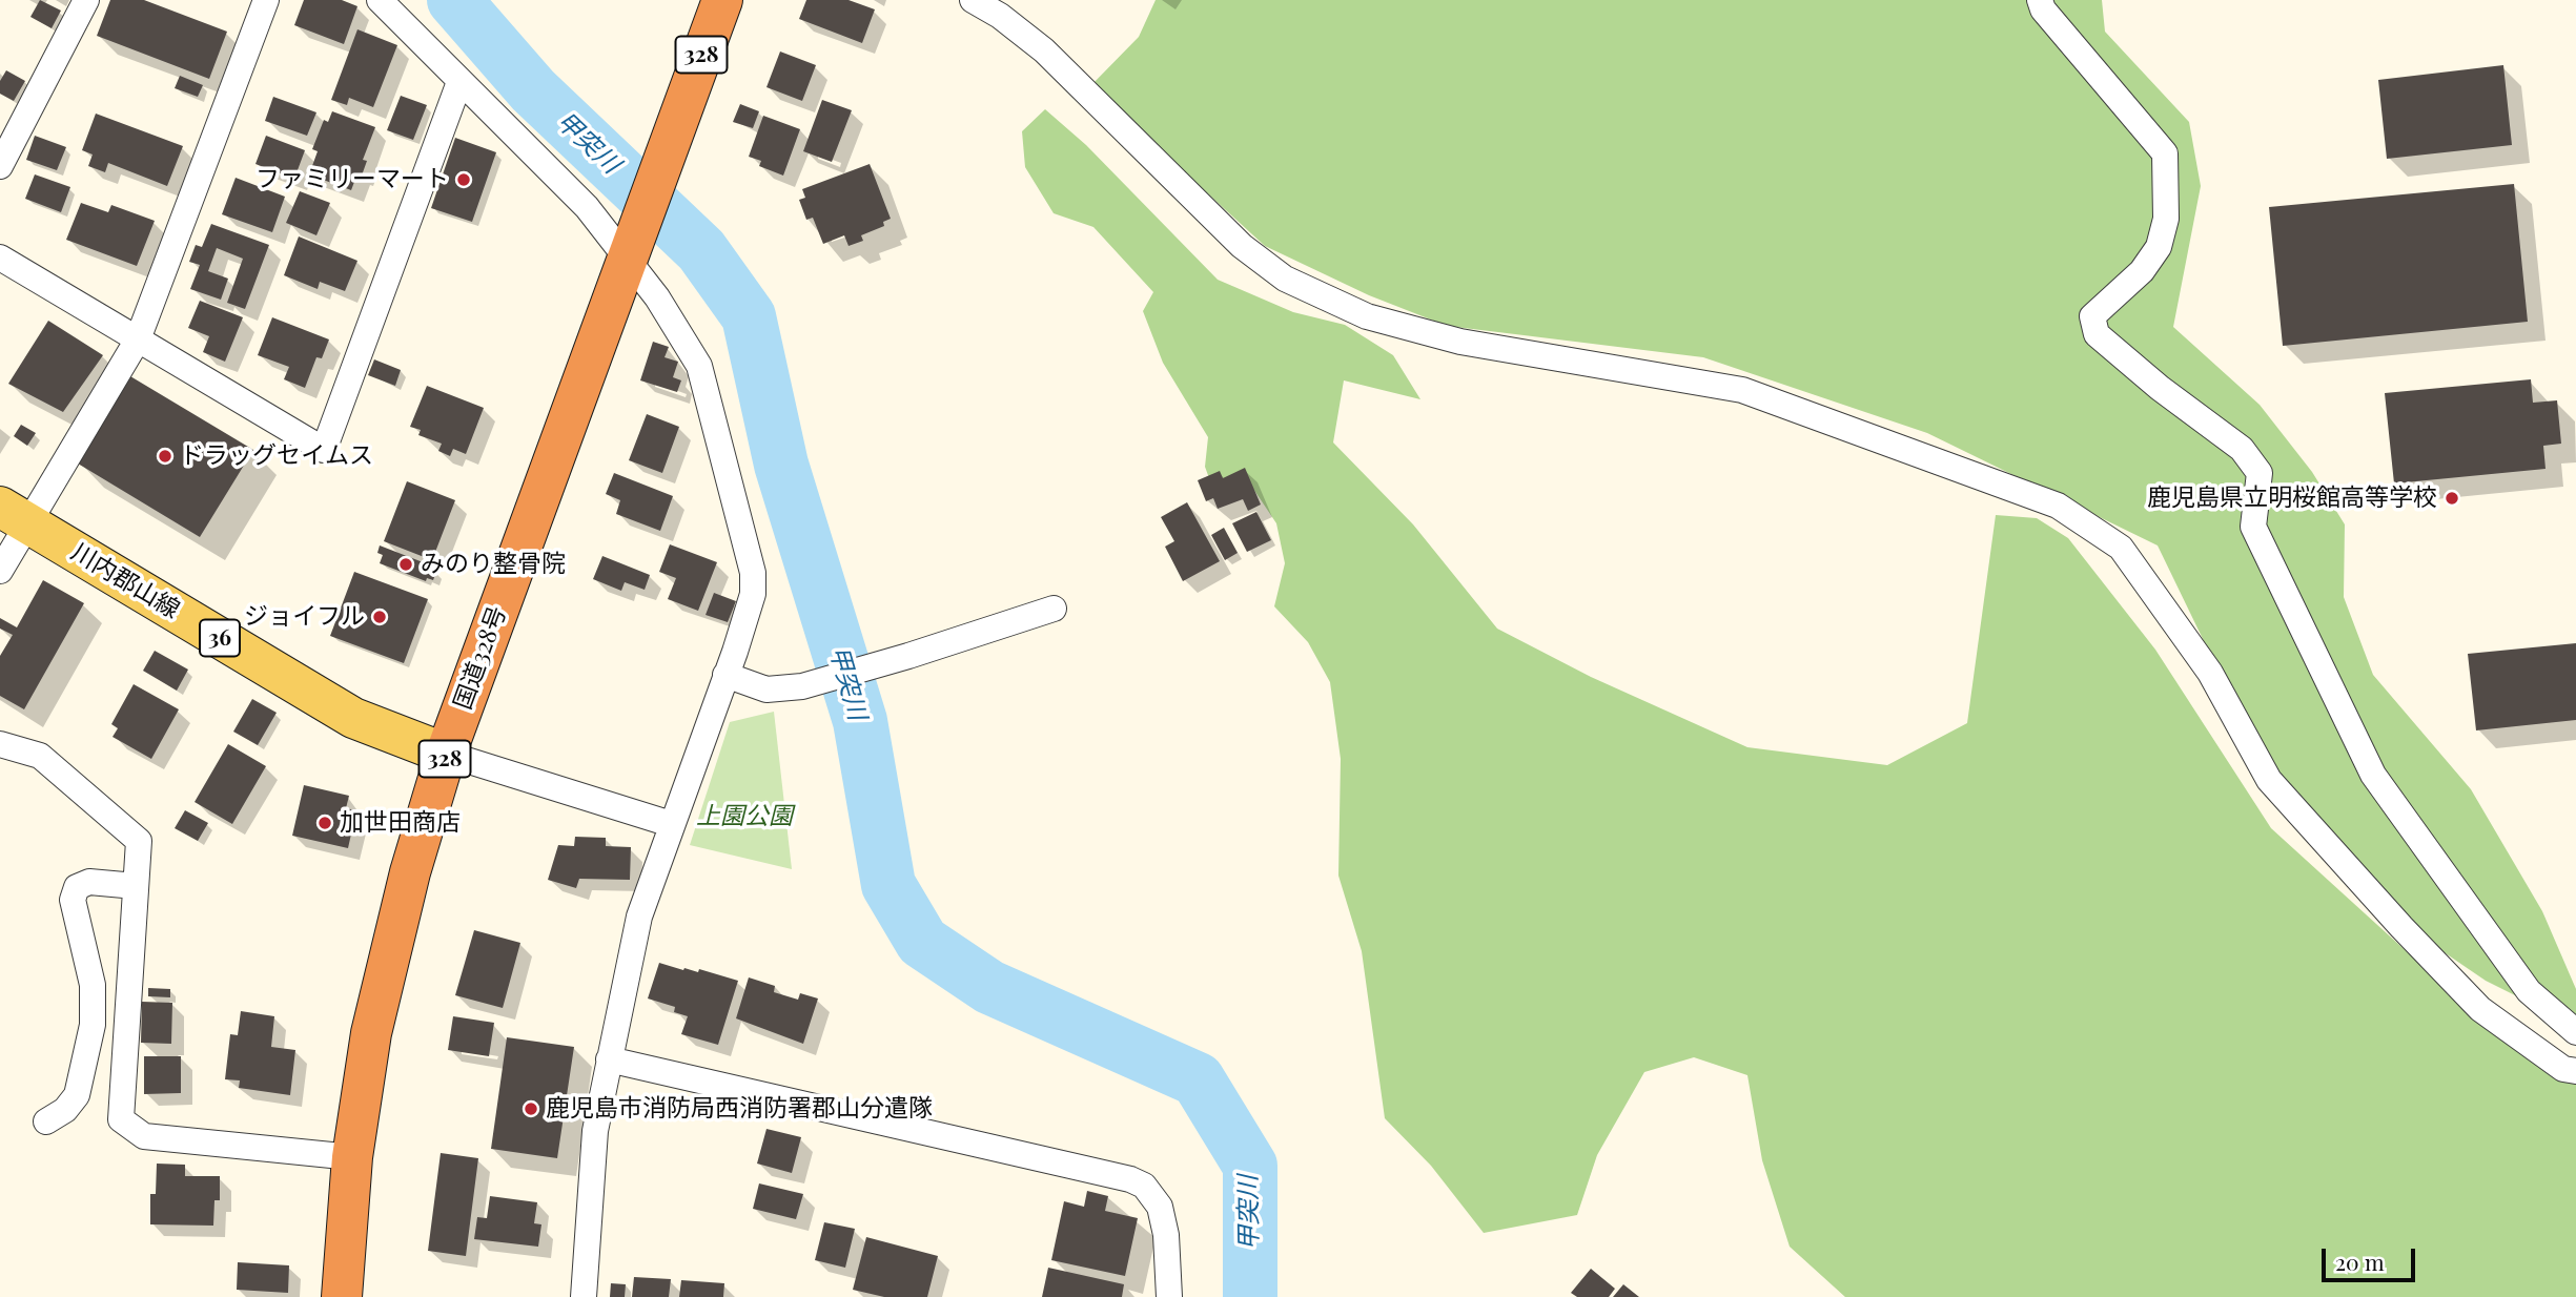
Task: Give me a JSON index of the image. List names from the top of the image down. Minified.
{"streets":{"highway":["328","国道328号"],"main road":["川内郡山線","36"]},"crossings":[["川内郡山線","国道328号"]],"water":["甲突川"],"parks":["上園公園"],"places":["ファミリーマート","ドラッグセイムス","鹿児島県立明桜館高等学校","みのり整骨院","ジョイフル","加世田商店","鹿児島市消防局西消防署郡山分遣隊"],"scale_bar":"20 m"}
